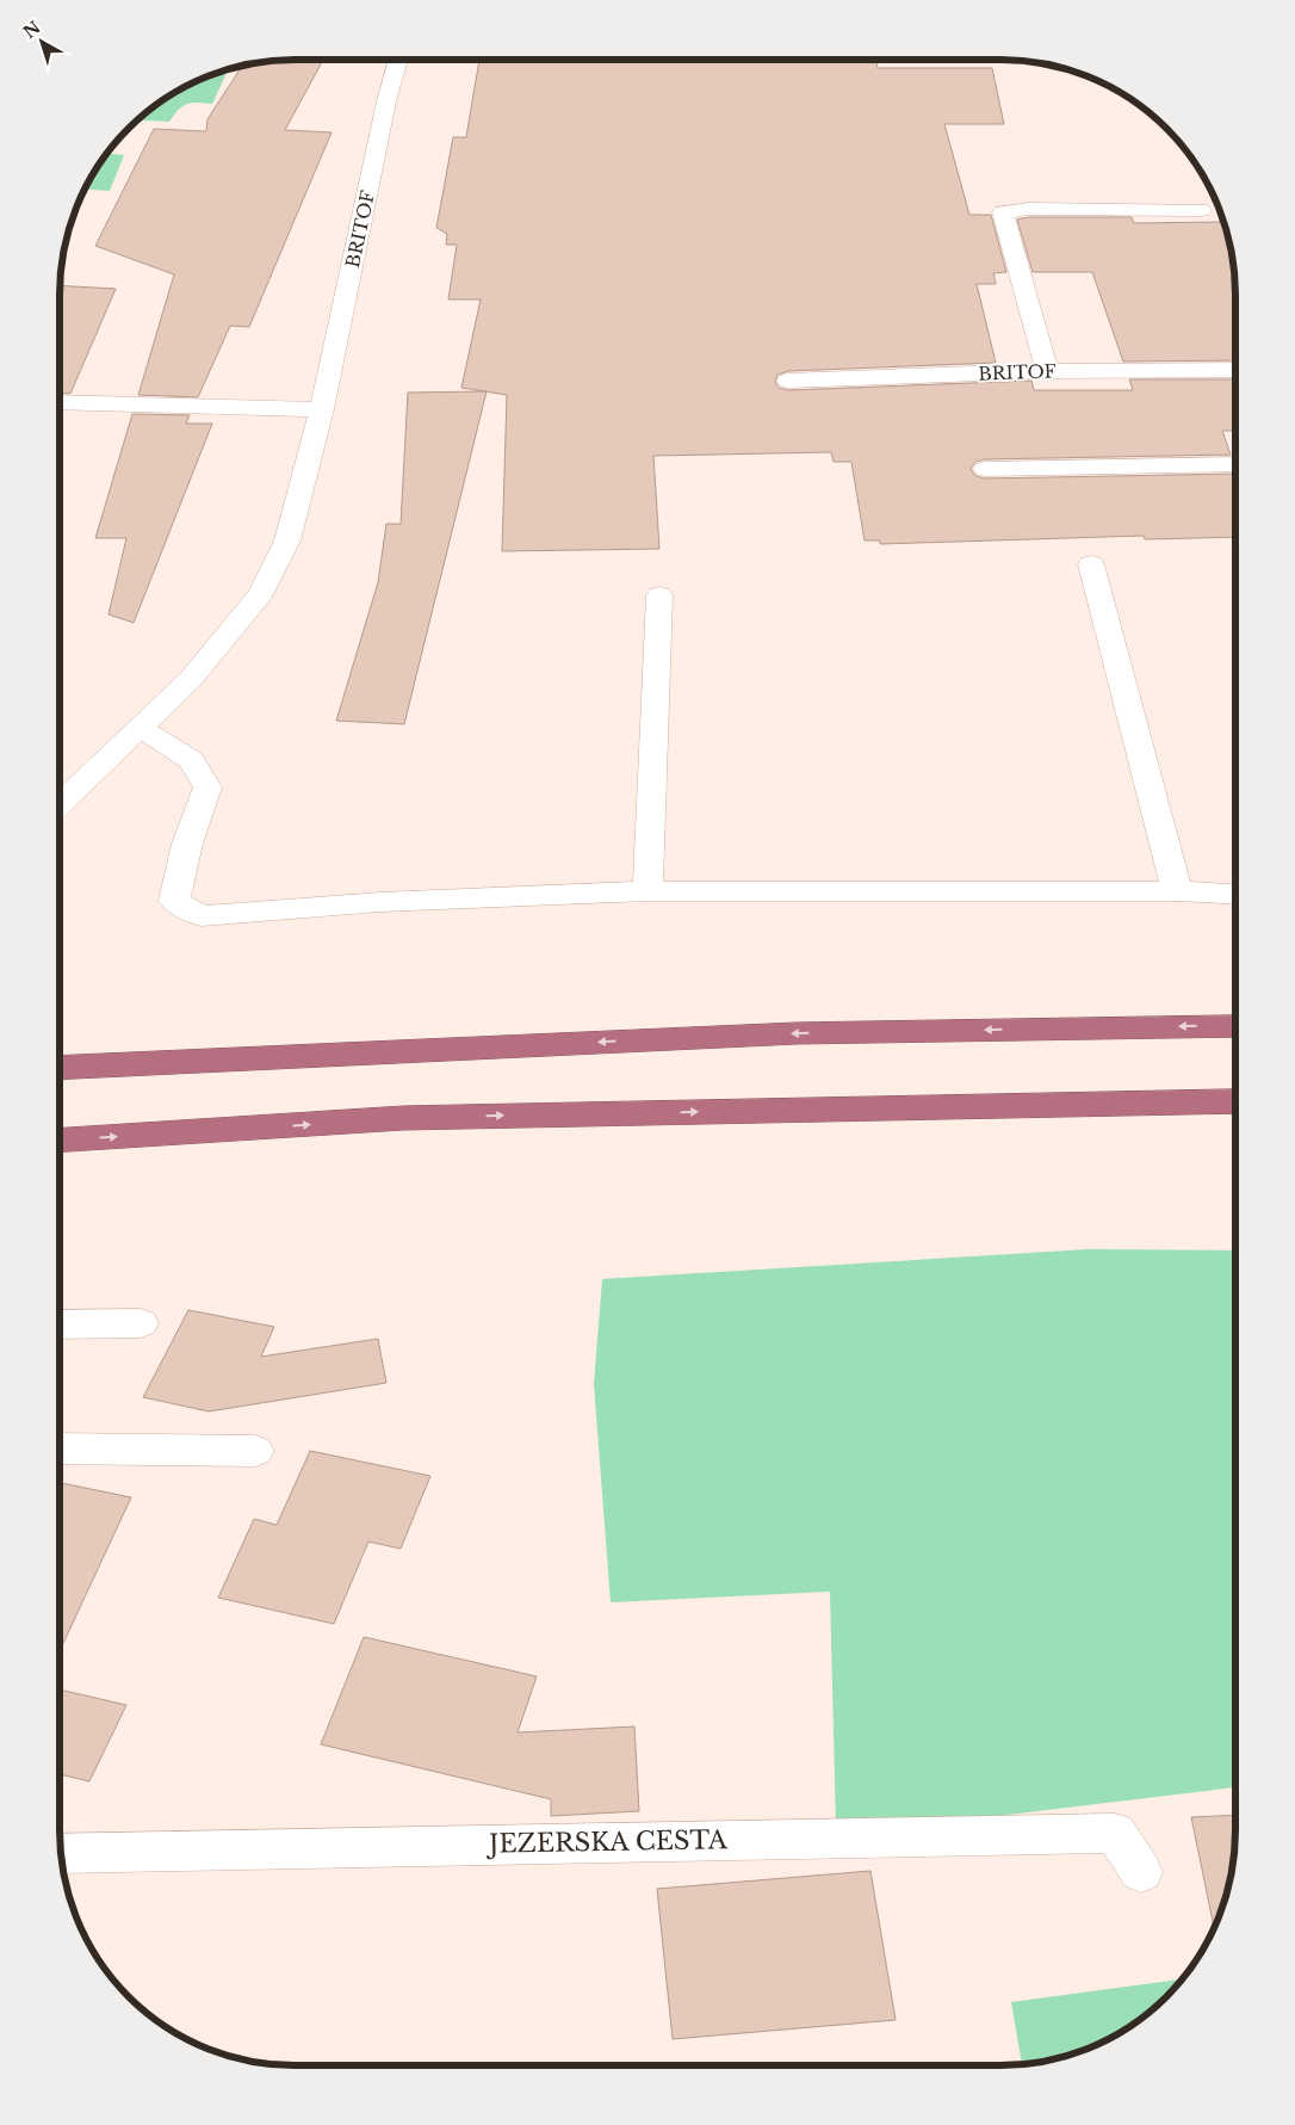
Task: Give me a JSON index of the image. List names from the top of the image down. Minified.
{"streets":{"street":["BRITOF","JEZERSKA CESTA"]},"north":"top left"}
